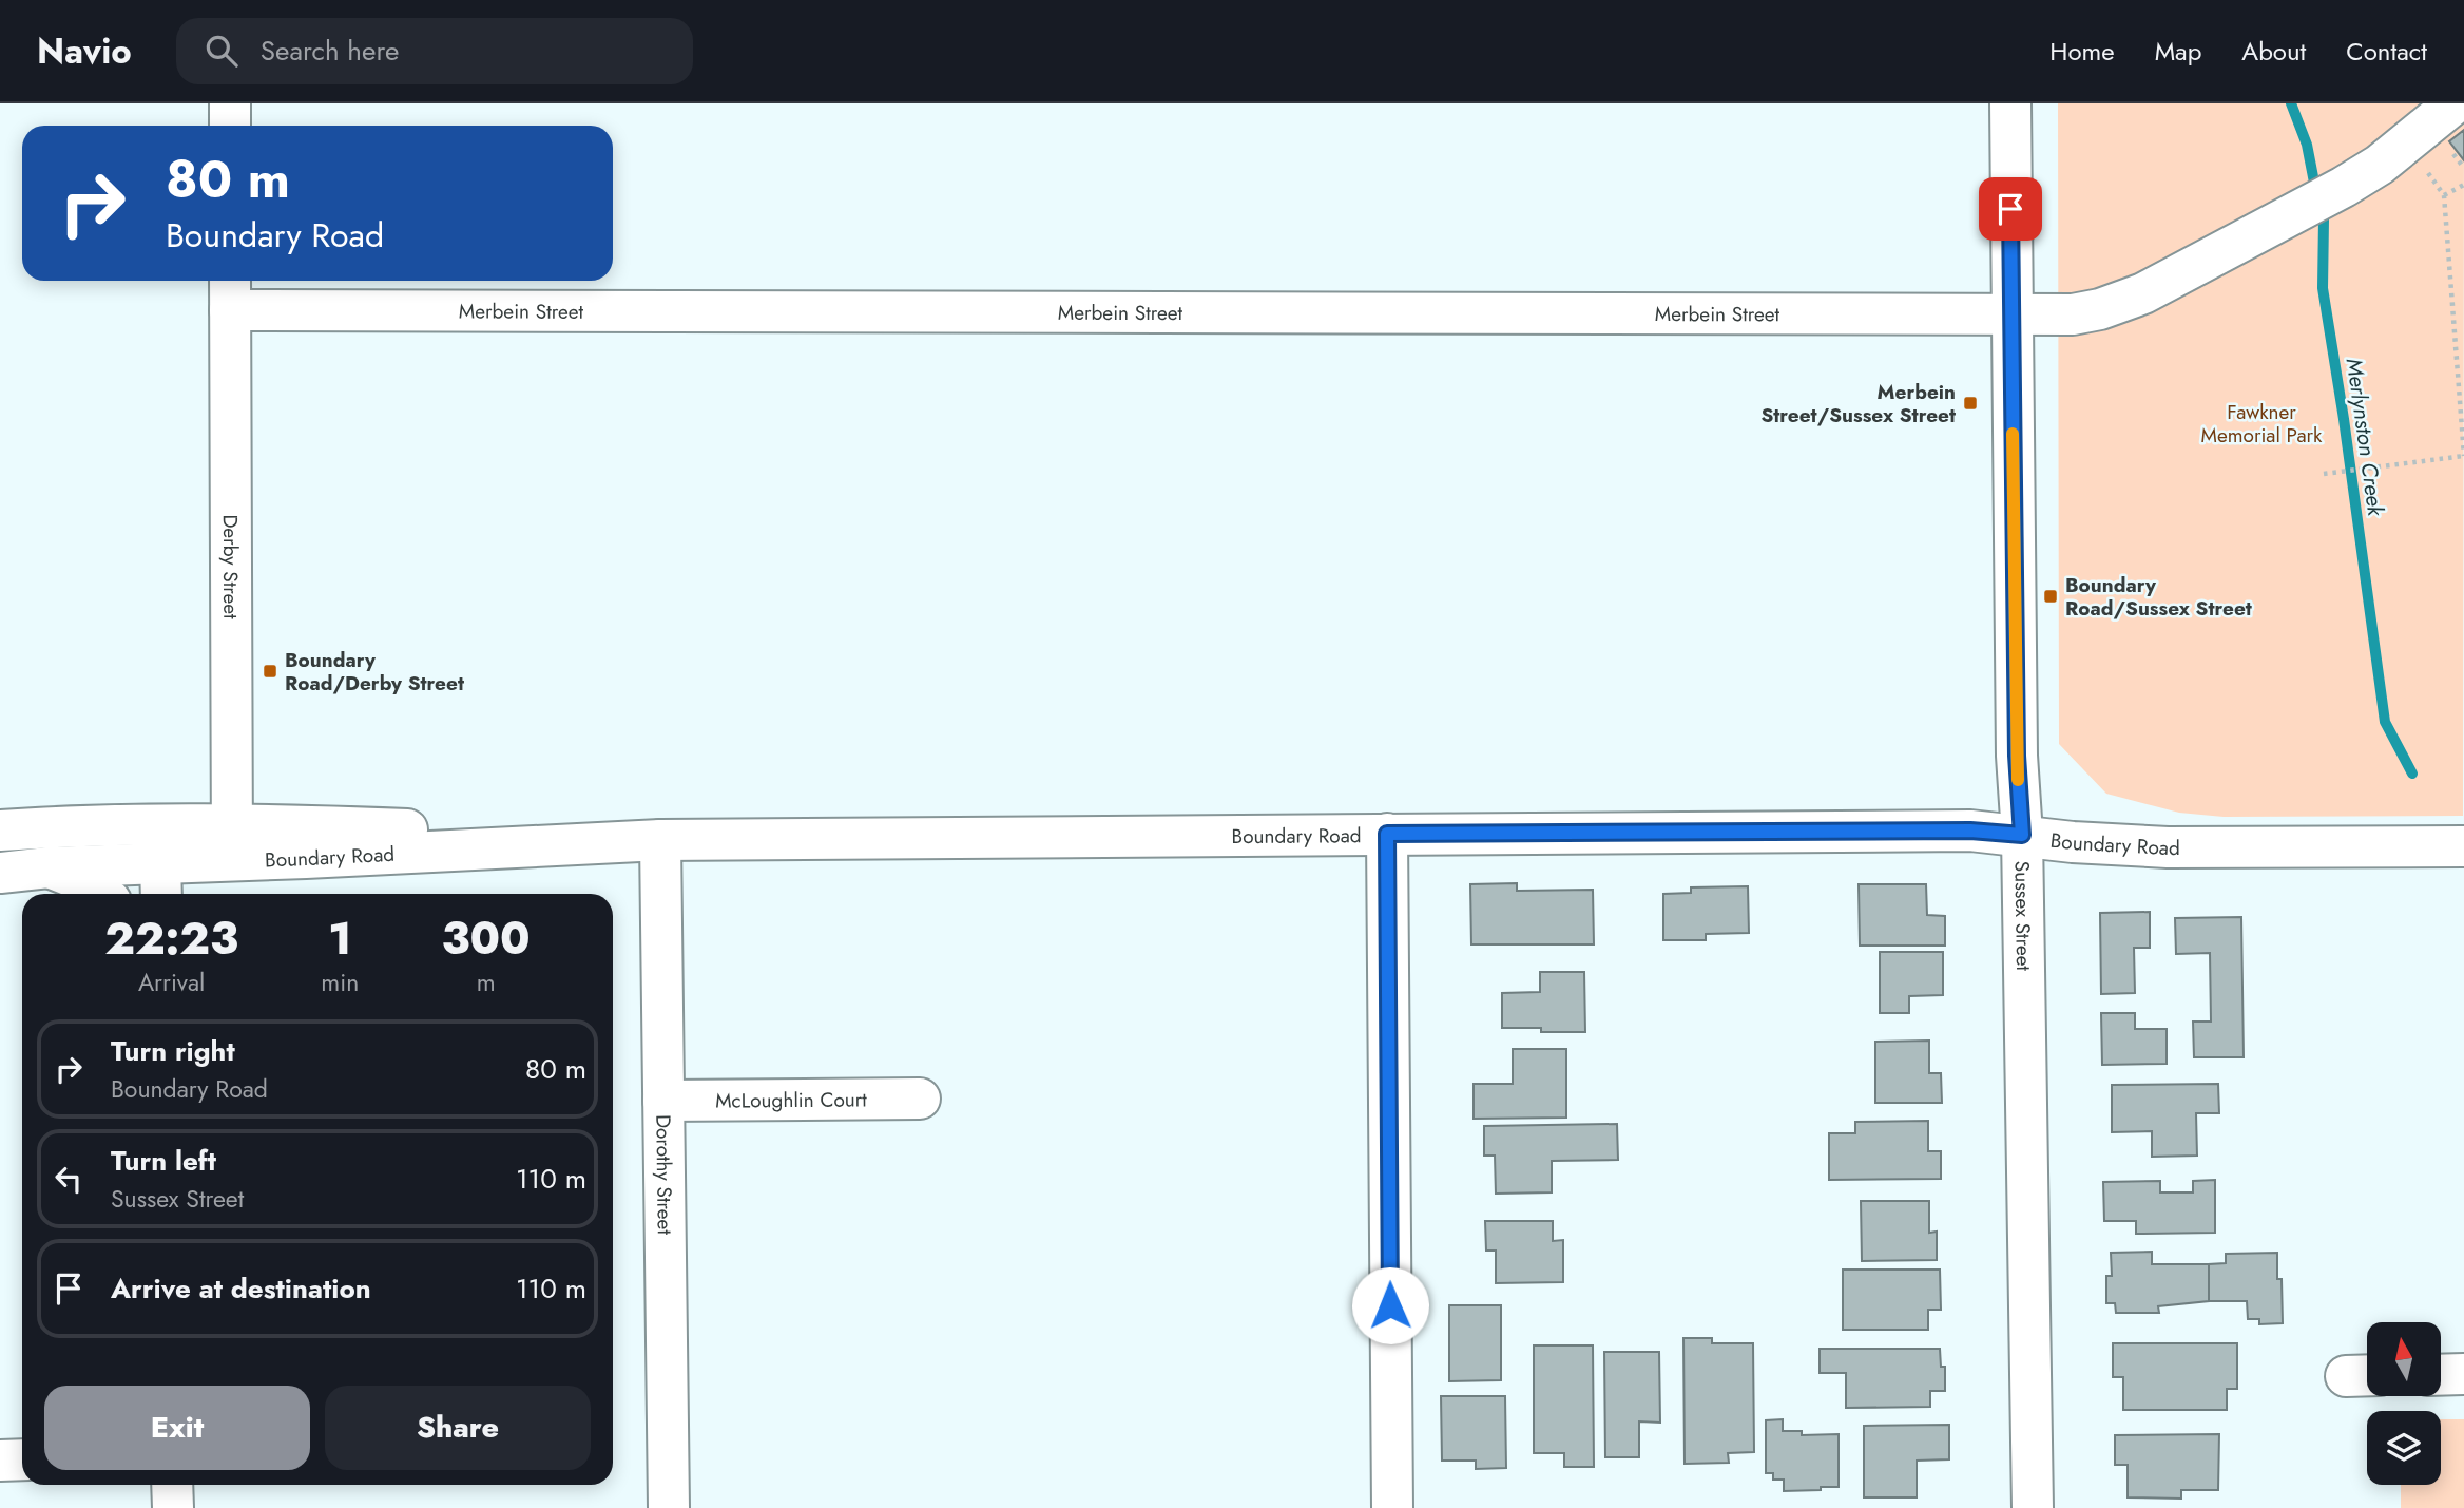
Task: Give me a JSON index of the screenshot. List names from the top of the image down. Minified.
{"streets":{"street":["Merbein Street","Derby Street","Boundary Road","Sussex Street","McLoughlin Court","Dorothy Street"]},"crossings":[["Merbein Street","Derby Street"],["Merbein Street","Sussex Street"],["Derby Street","Boundary Road"],["Boundary Road","Sussex Street"],["Boundary Road","Dorothy Street"],["McLoughlin Court","Dorothy Street"]],"water":["Merlynston Creek"],"parks":["Fawkner Memorial Park"],"places":{"transit":["Merbein Street/Sussex Street","Boundary Road/Sussex Street","Boundary Road/Derby Street"]},"north":"top","page":{"header":"Navio","search":"Search here","nav":["Home","Map","About","Contact"],"turn":["80 m","Boundary Road"],"eta":["22:23","Arrival","1","min","300","m"],"list":[{"name":"Turn right","note":"Boundary Road","value":"80 m"},{"name":"Turn left","note":"Sussex Street","value":"110 m"},{"name":"Arrive at destination","value":"110 m"}],"buttons":["Exit","Share"]}}
